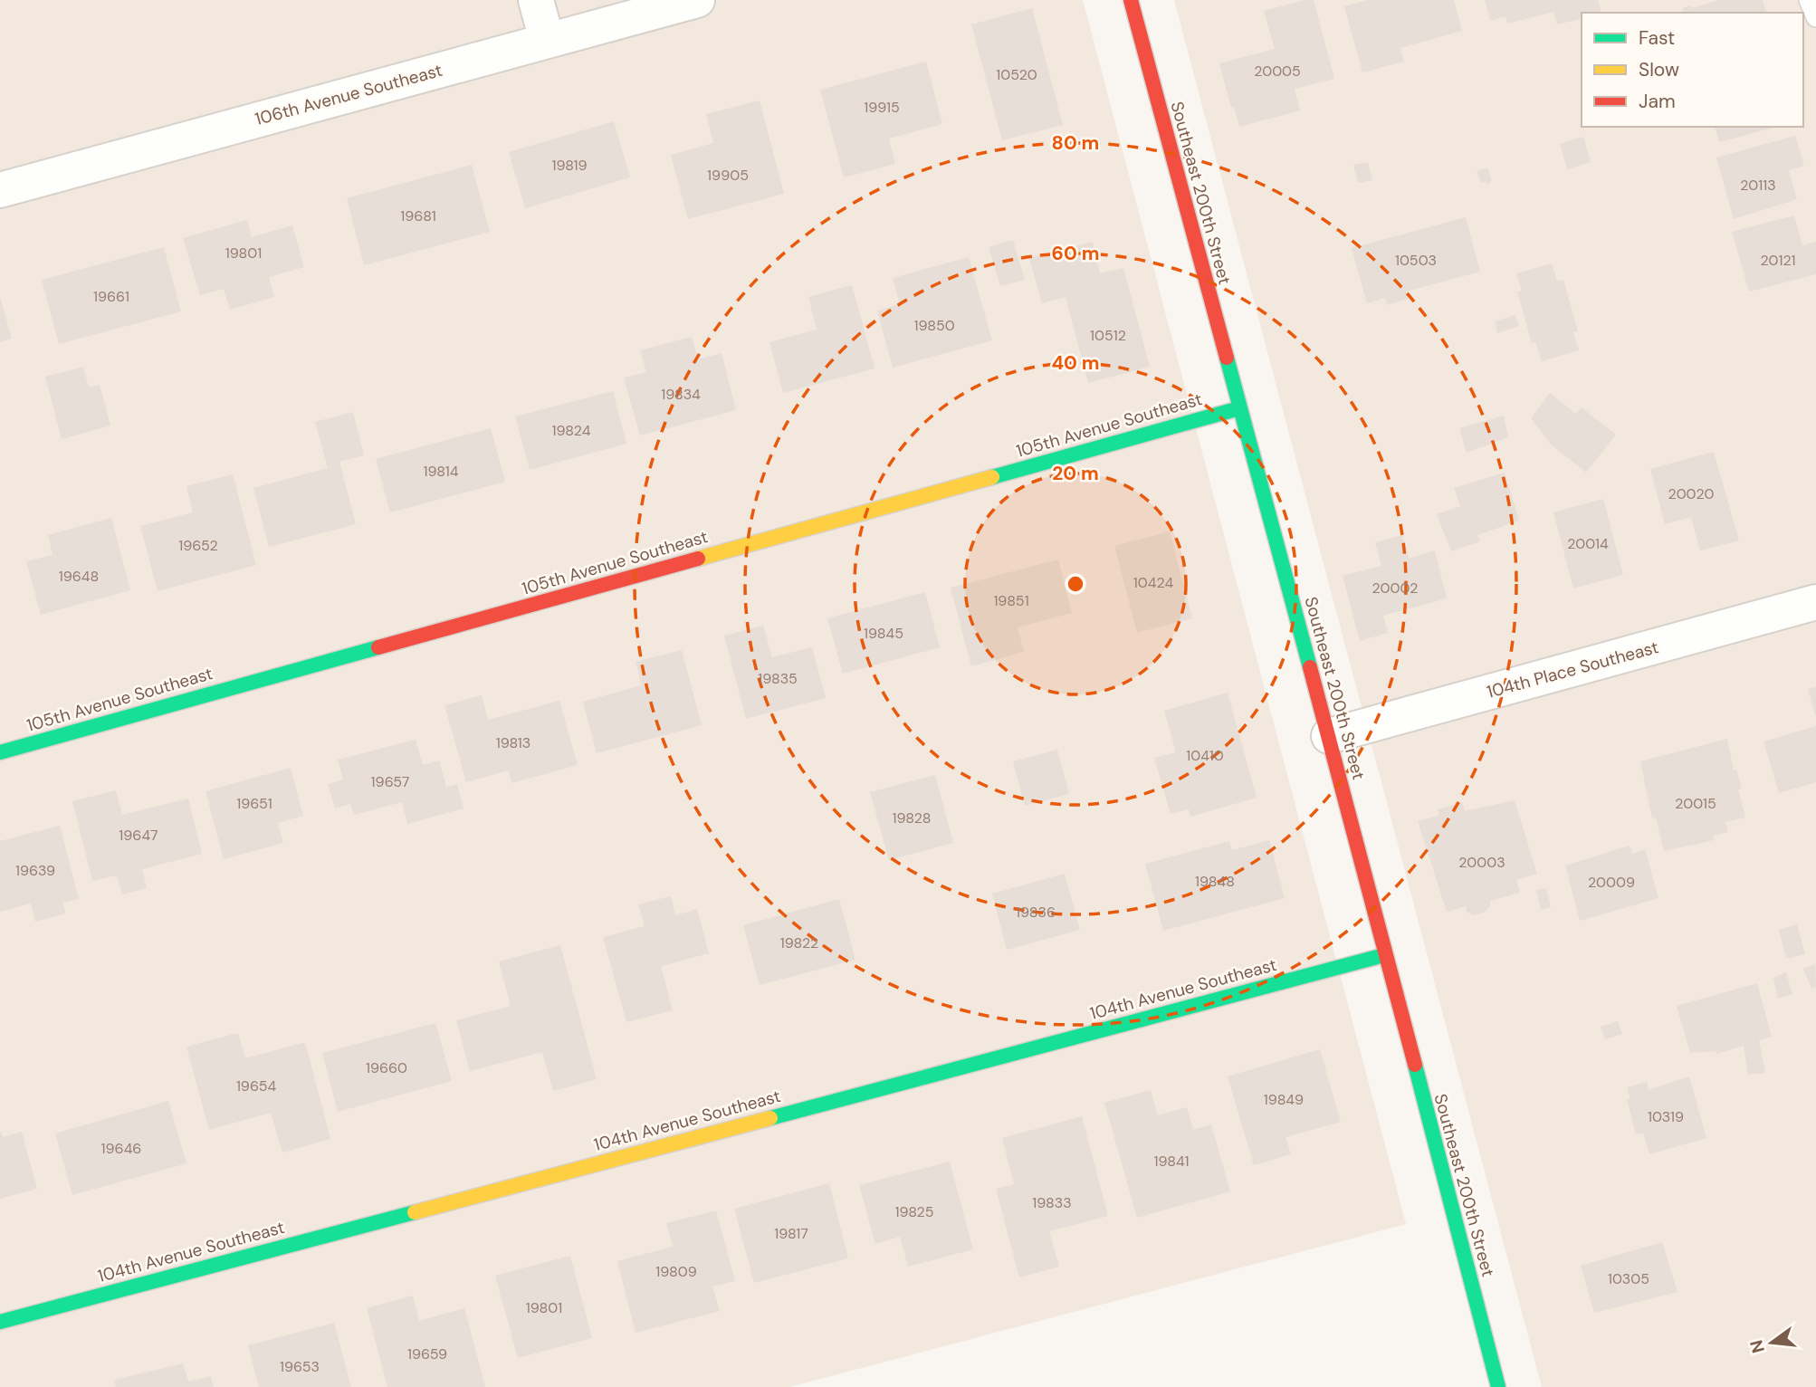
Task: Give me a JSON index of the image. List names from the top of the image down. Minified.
{"streets":{"street":["106th Avenue Southeast","Southeast 200th Street","105th Avenue Southeast","104th Place Southeast","104th Avenue Southeast"]},"crossings":[["Southeast 200th Street","105th Avenue Southeast"],["Southeast 200th Street","104th Place Southeast"],["Southeast 200th Street","104th Avenue Southeast"]],"house_numbers":["20005","10520","19915","19819","19905","20113","19681","19801","10503","20121","19661","19850","10512","19834","19824","19814","20020","20014","19652","19648","10424","20002","19851","19845","19835","19813","10410","19657","19651","20015","19828","19647","20003","19639","19848","20009","19836","19822","19660","19654","19849","10319","19646","19841","19833","19825","19817","19809","10305","19801","19659","19653"],"legend":["Fast","Slow","Jam"],"north":"left","rings":["80 m","60 m","40 m","20 m"]}
